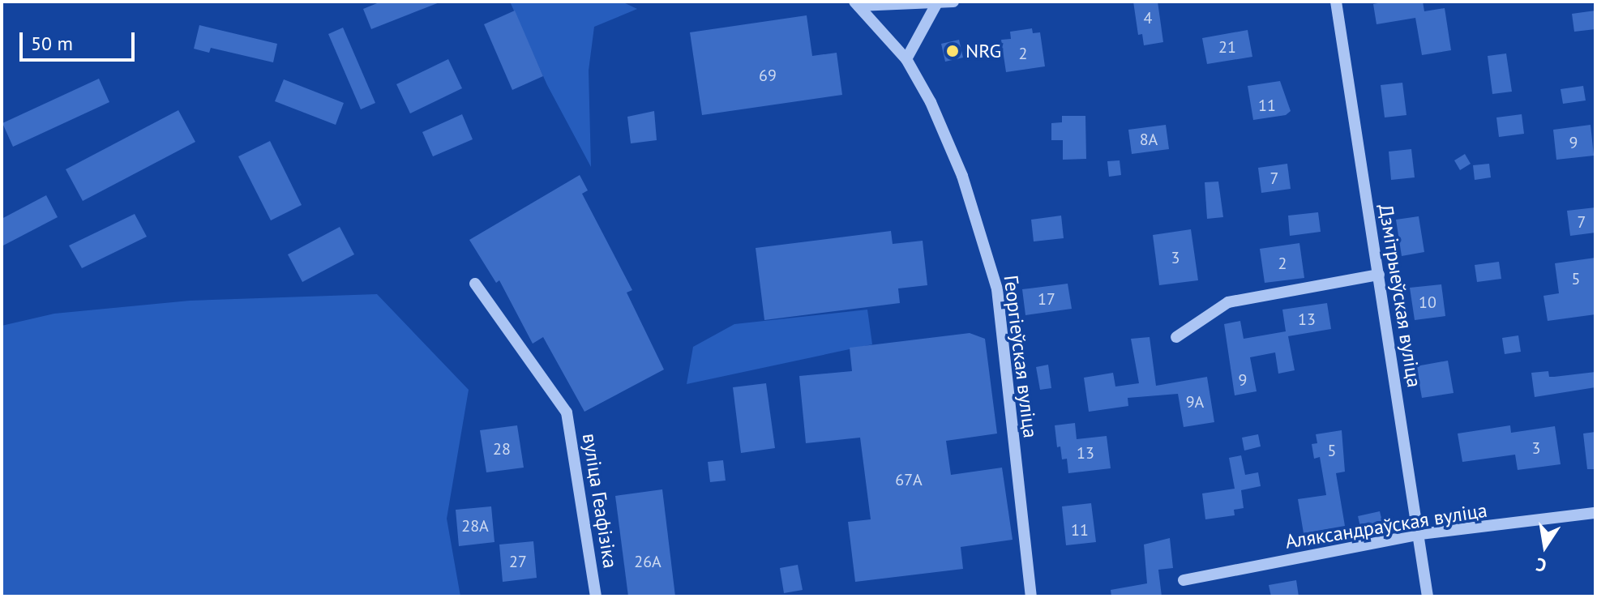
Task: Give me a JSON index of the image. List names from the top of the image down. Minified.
{"streets":{"street":["Дзмітрыеўская вуліца","Георгіеўская вуліца","вуліца Геафізіка","Аляксандраўская вуліца"]},"crossings":[["Дзмітрыеўская вуліца","Аляксандраўская вуліца"]],"places":["NRG"],"house_numbers":["4","21","2","69","11","8А","9","7","7","3","2","5","17","10","13","9","9А","3","28","5","13","67А","28А","11","27","26А"],"scale_bar":"50 m","north":"bottom"}
